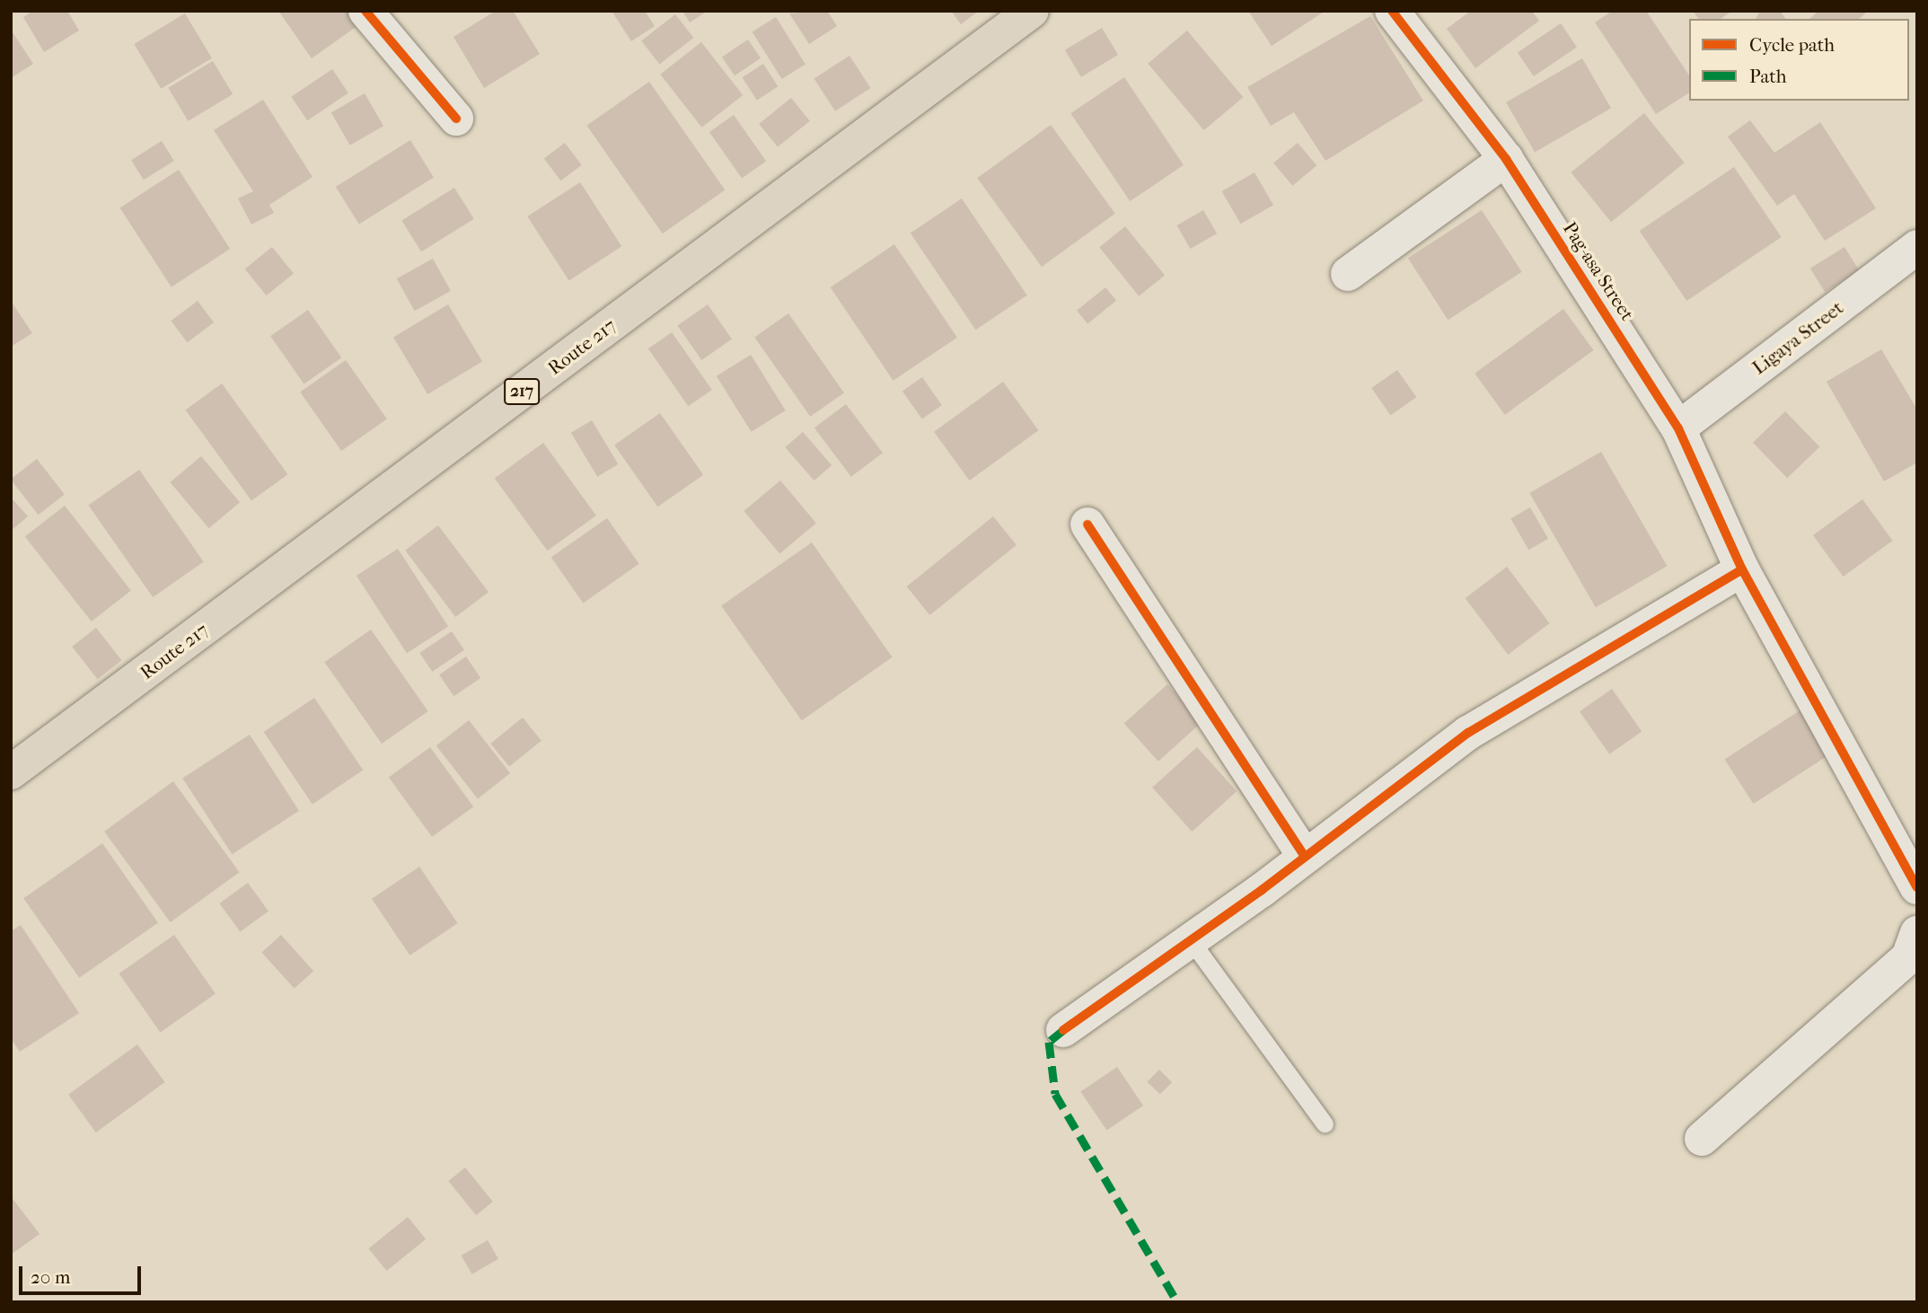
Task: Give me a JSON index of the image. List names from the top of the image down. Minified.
{"streets":{"main road":["Route 217","217"],"street":["Pag-asa Street","Ligaya Street"]},"crossings":[["Pag-asa Street","Ligaya Street"]],"legend":["Cycle path","Path"],"scale_bar":"20 m"}
